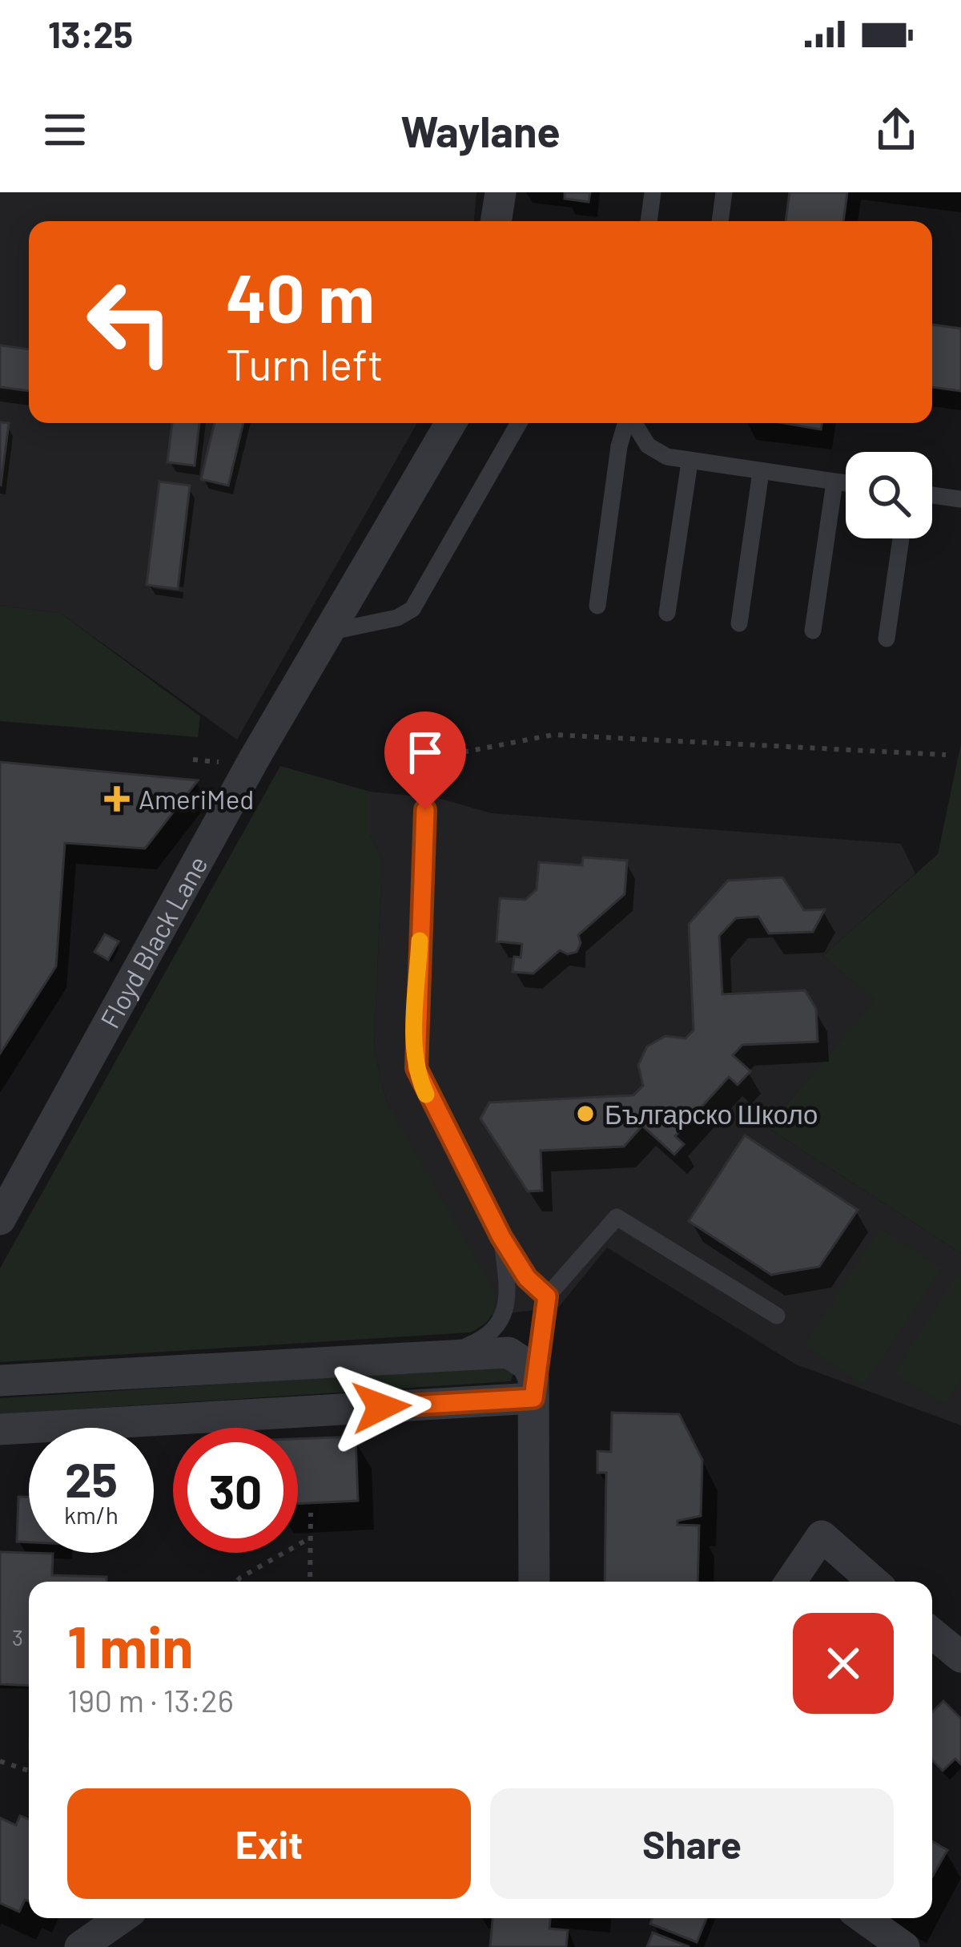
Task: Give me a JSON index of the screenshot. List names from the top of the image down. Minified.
{"streets":{"street":["Floyd Black Lane"]},"places":{"health":["AmeriMed"],"other":["Българско Школо"]},"house_numbers":["3"],"page":{"status":"13:25","header":"Waylane","turn":["40 m","Turn left"],"speed":"25 km/h","limit":"30","heading":["1 min","190 m · 13:26"],"buttons":["Exit","Share"]}}
